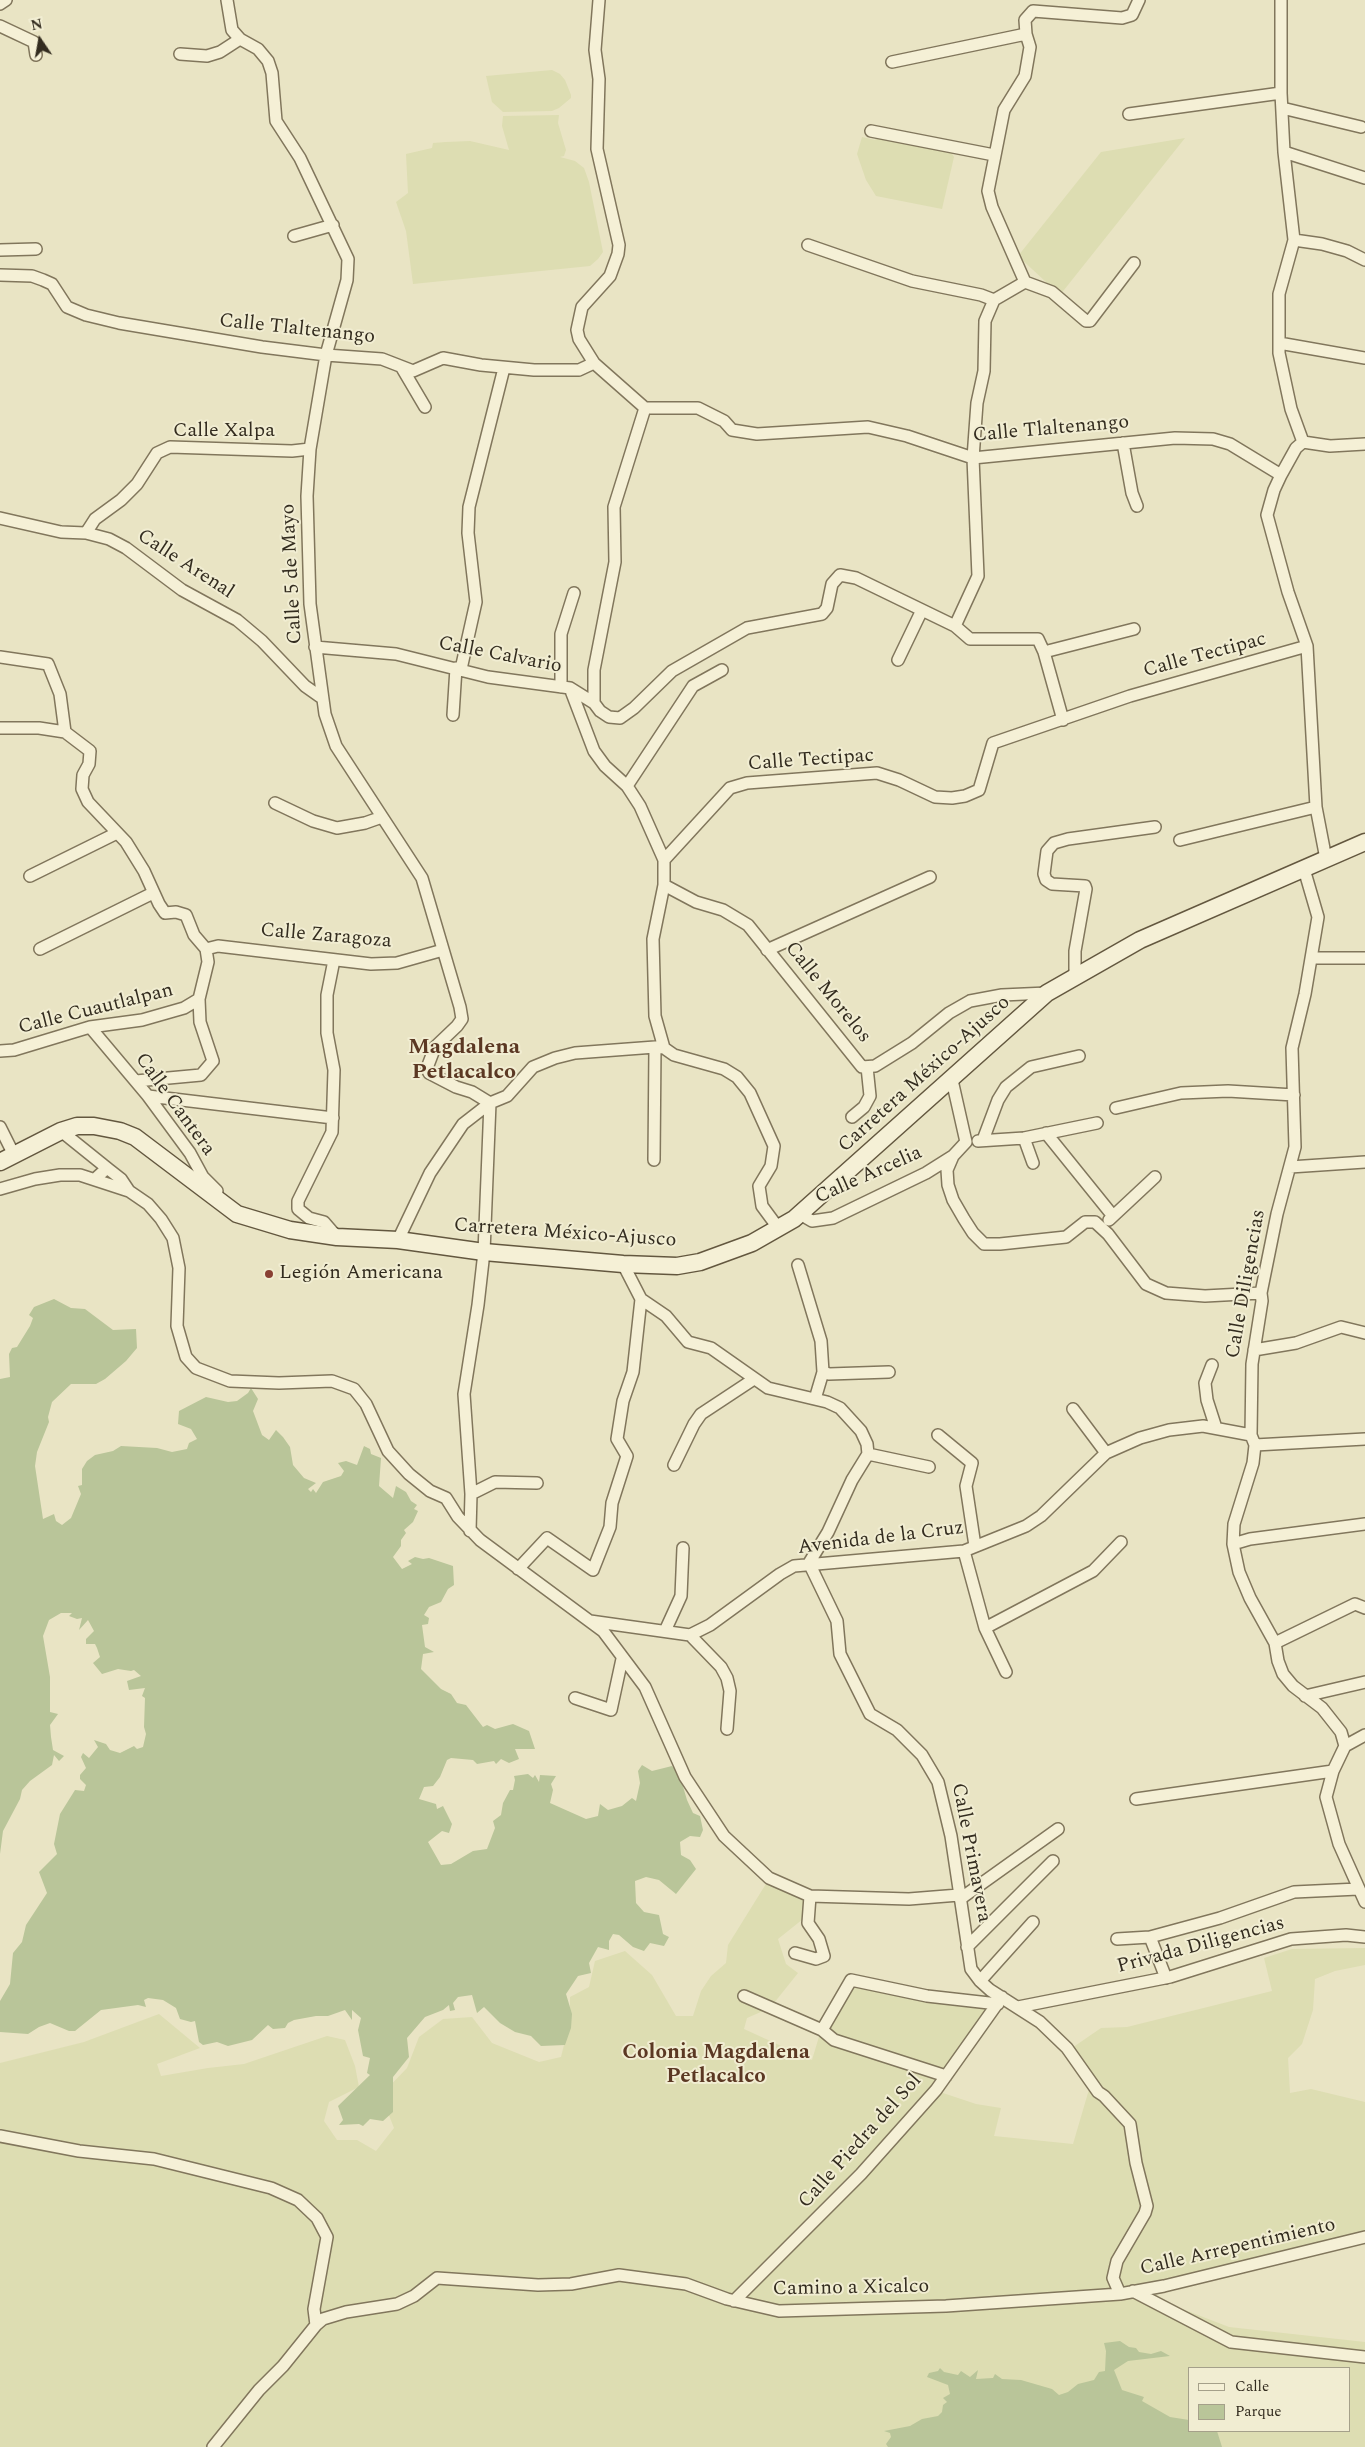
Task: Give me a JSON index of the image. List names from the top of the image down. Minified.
{"streets":{"main road":["Carretera México-Ajusco"],"street":["Calle Tlaltenango","Calle Xalpa","Calle Arenal","Calle 5 de Mayo","Calle Calvario","Calle Tectipac","Calle Zaragoza","Calle Morelos","Calle Cuautlalpan","Calle Cantera","Calle Arcelia","Calle Diligencias","Avenida de la Cruz","Calle Primavera","Privada Diligencias","Calle Piedra del Sol","Calle Arrepentimiento","Camino a Xicalco"]},"crossings":[["Calle Tlaltenango","Calle 5 de Mayo"],["Calle Xalpa","Calle Arenal"],["Calle Xalpa","Calle 5 de Mayo"],["Calle Arenal","Calle 5 de Mayo"],["Calle 5 de Mayo","Calle Calvario"],["Calle 5 de Mayo","Calle Zaragoza"],["Calle Calvario","Calle Tectipac"],["Calle Zaragoza","Calle Cuautlalpan"],["Calle Morelos","Carretera México-Ajusco"],["Calle Cuautlalpan","Calle Cantera"],["Carretera México-Ajusco","Calle Cantera"],["Carretera México-Ajusco","Calle Arcelia"],["Carretera México-Ajusco","Calle Diligencias"],["Calle Diligencias","Avenida de la Cruz"],["Avenida de la Cruz","Calle Primavera"],["Calle Primavera","Privada Diligencias"],["Calle Primavera","Calle Piedra del Sol"],["Calle Primavera","Calle Arrepentimiento"],["Calle Primavera","Camino a Xicalco"],["Calle Piedra del Sol","Camino a Xicalco"],["Calle Arrepentimiento","Camino a Xicalco"]],"districts":["Magdalena Petlacalco","Colonia Magdalena Petlacalco"],"places":["Legión Americana"],"legend":["Calle","Parque"],"north":"top"}
